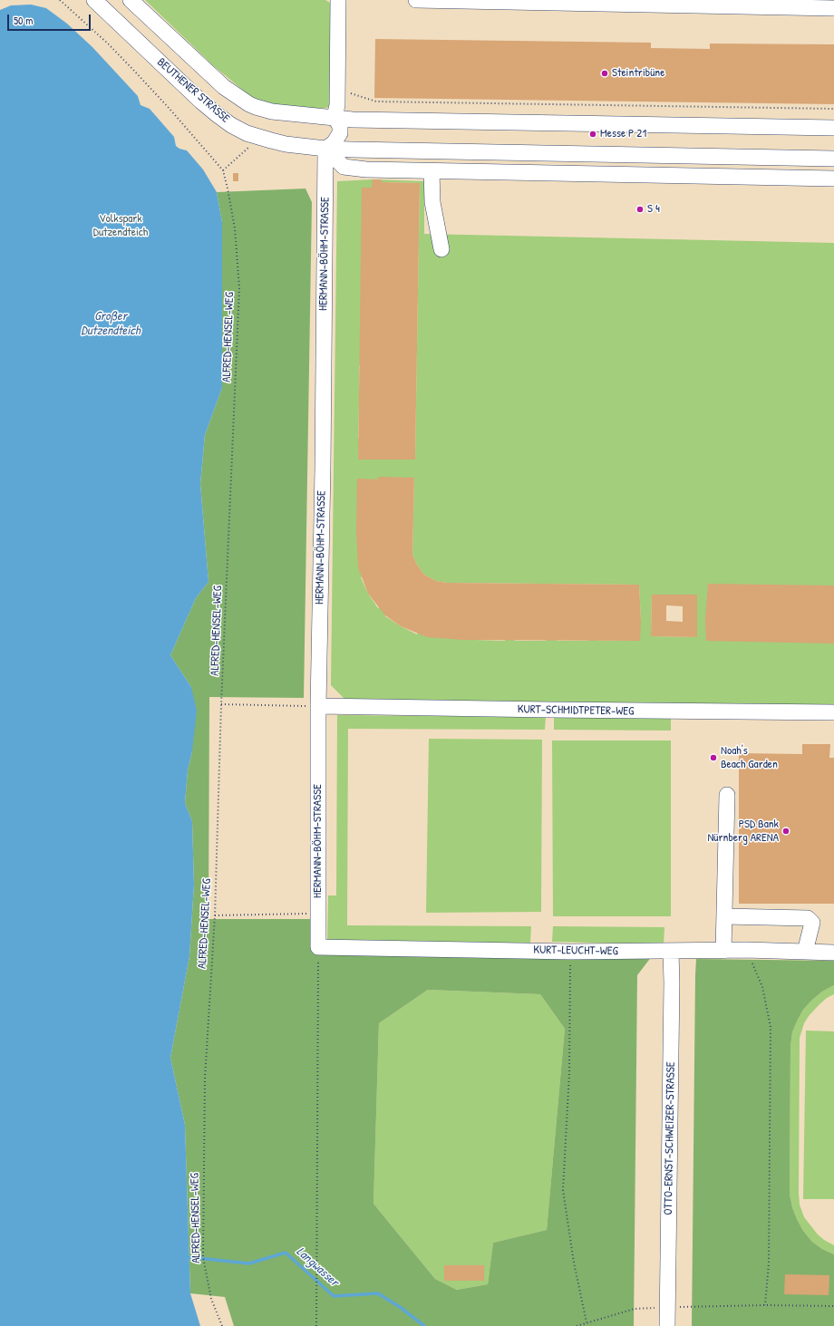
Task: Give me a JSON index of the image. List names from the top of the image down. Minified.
{"streets":{"street":["BEUTHENER STRASSE","HERMANN-BÖHM-STRASSE","KURT-SCHMIDTPETER-WEG","KURT-LEUCHT-WEG","OTTO-ERNST-SCHWEIZER-STRASSE"],"path":["ALFRED-HENSEL-WEG"]},"crossings":[["BEUTHENER STRASSE","HERMANN-BÖHM-STRASSE"],["HERMANN-BÖHM-STRASSE","KURT-SCHMIDTPETER-WEG"],["HERMANN-BÖHM-STRASSE","KURT-LEUCHT-WEG"],["KURT-LEUCHT-WEG","OTTO-ERNST-SCHWEIZER-STRASSE"]],"water":["Großer Dutzendteich","Langwasser"],"parks":["Volkspark Dutzendteich"],"places":["Steintribüne","Messe P 21","S 4","Noah's Beach Garden","PSD Bank Nürnberg ARENA"],"scale_bar":"50 m"}
